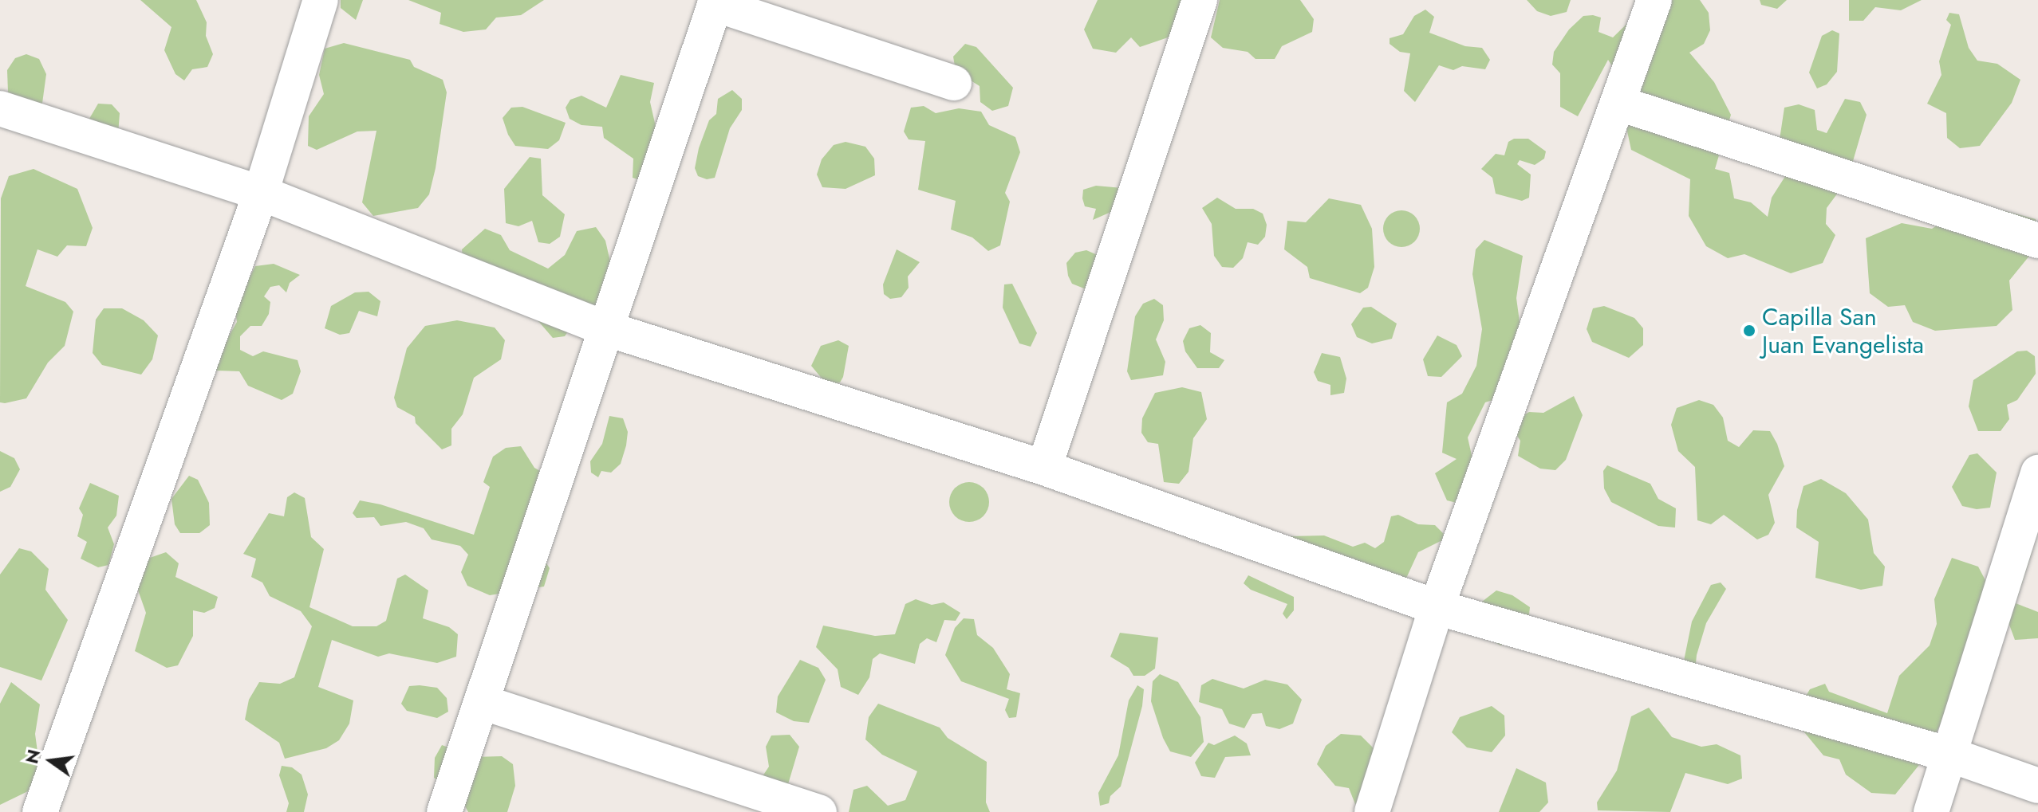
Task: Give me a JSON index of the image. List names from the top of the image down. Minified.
{"places":["Capilla San Juan Evangelista"],"north":"left"}
